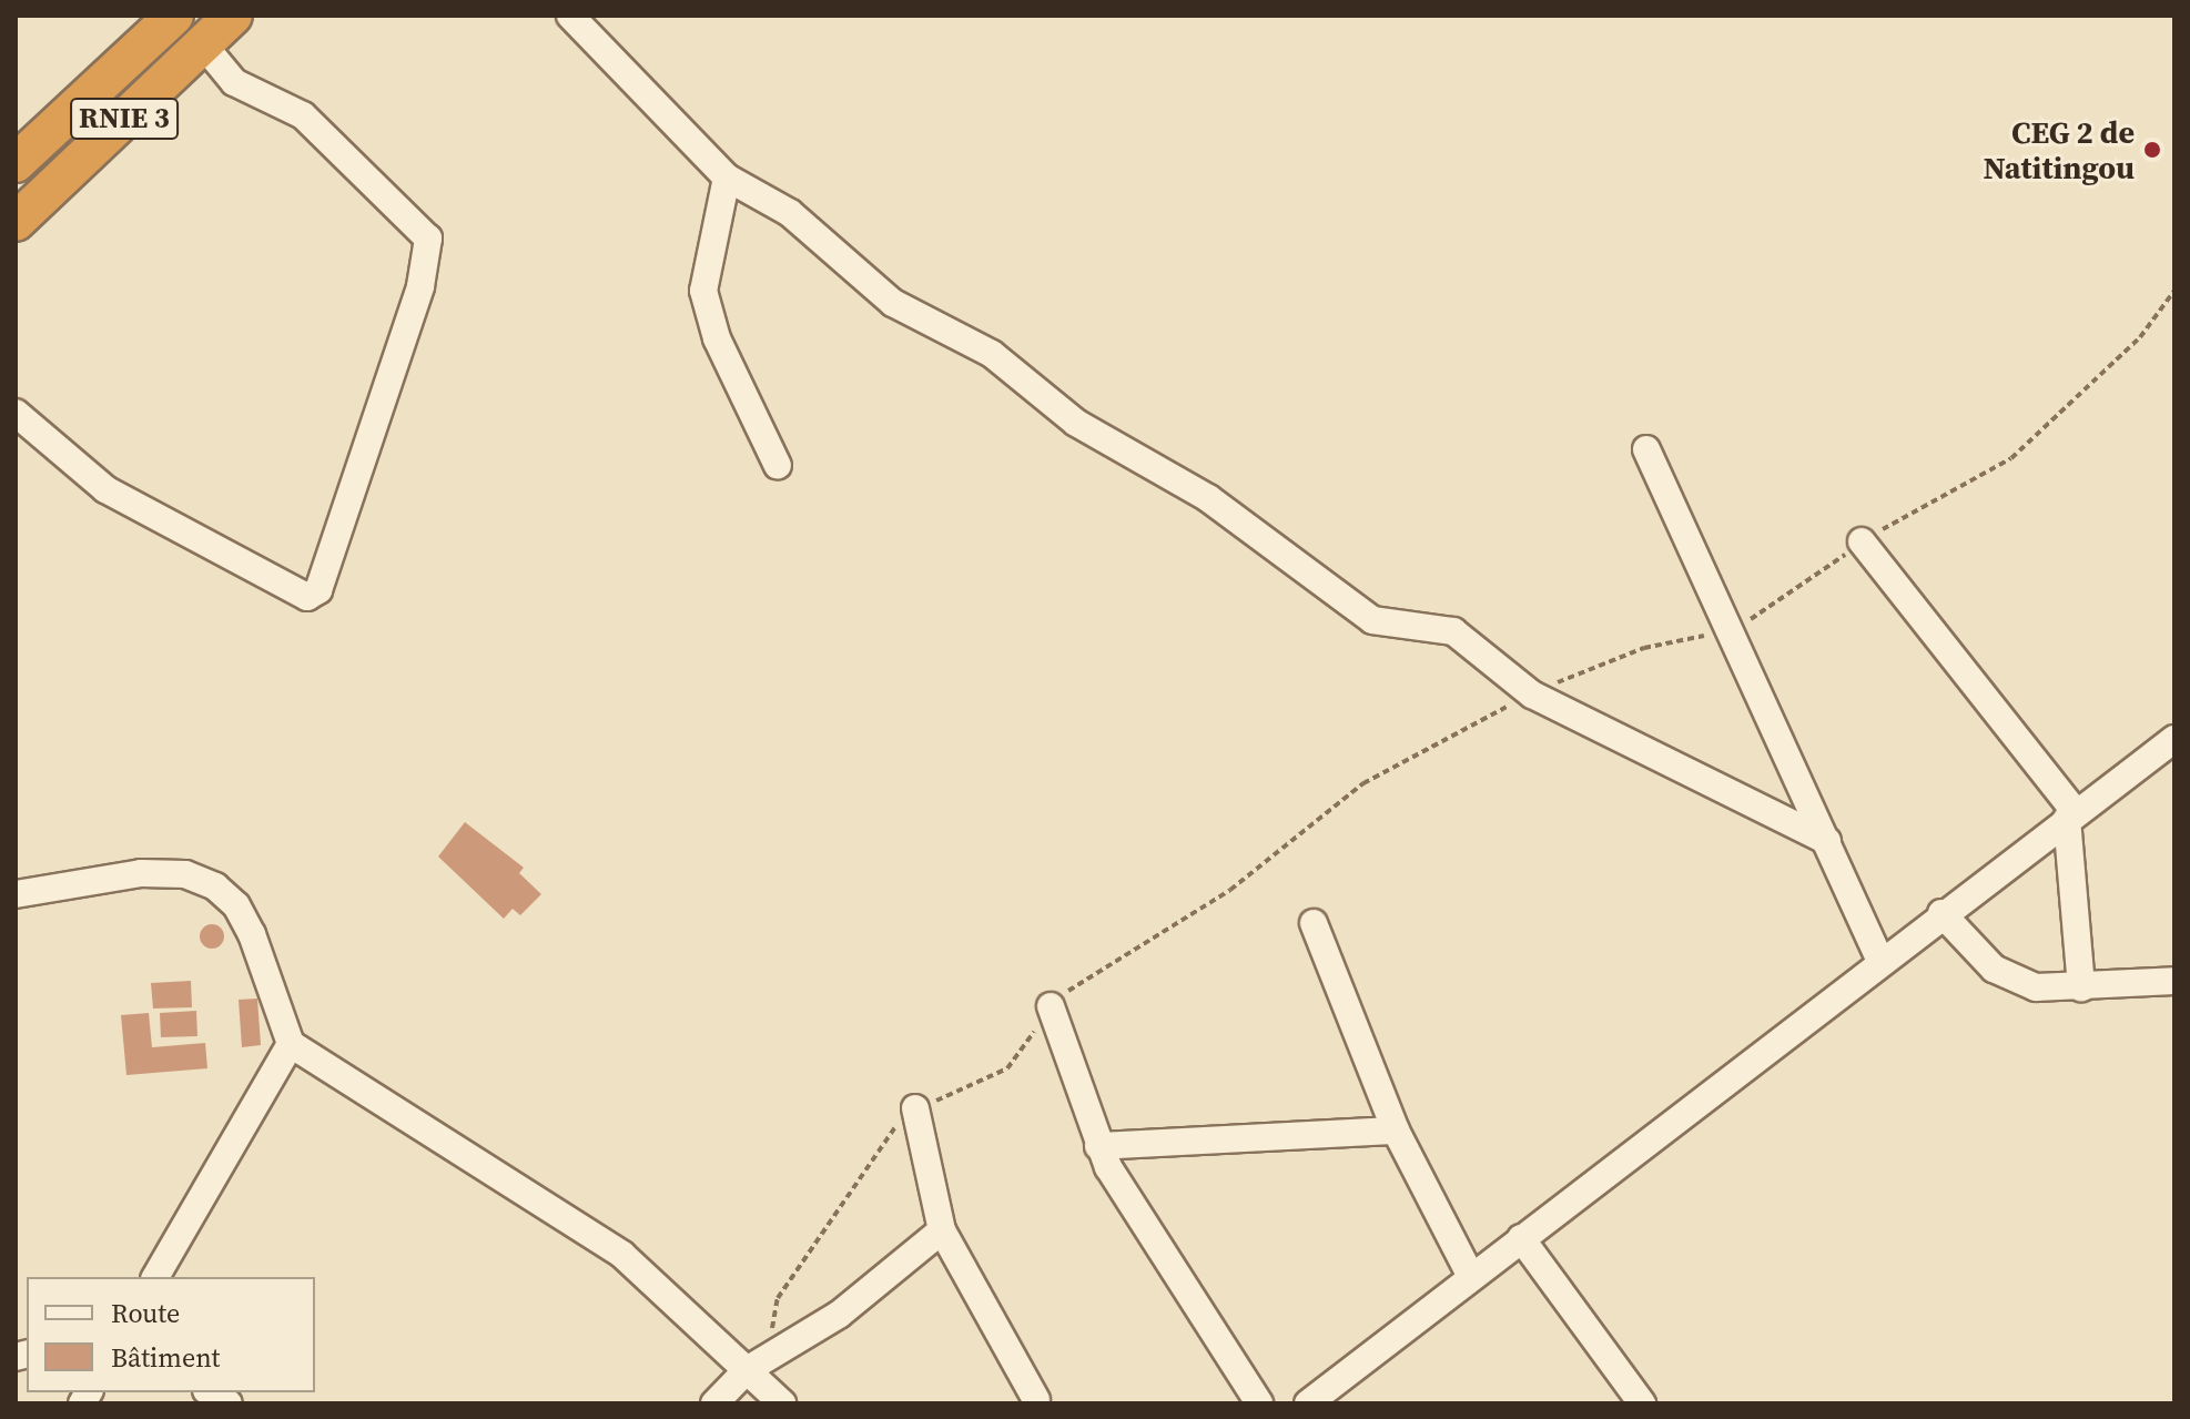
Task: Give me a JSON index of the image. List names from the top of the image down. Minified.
{"streets":{"highway":["RNIE 3"]},"places":["CEG 2 de Natitingou"],"legend":["Route","Bâtiment"]}
